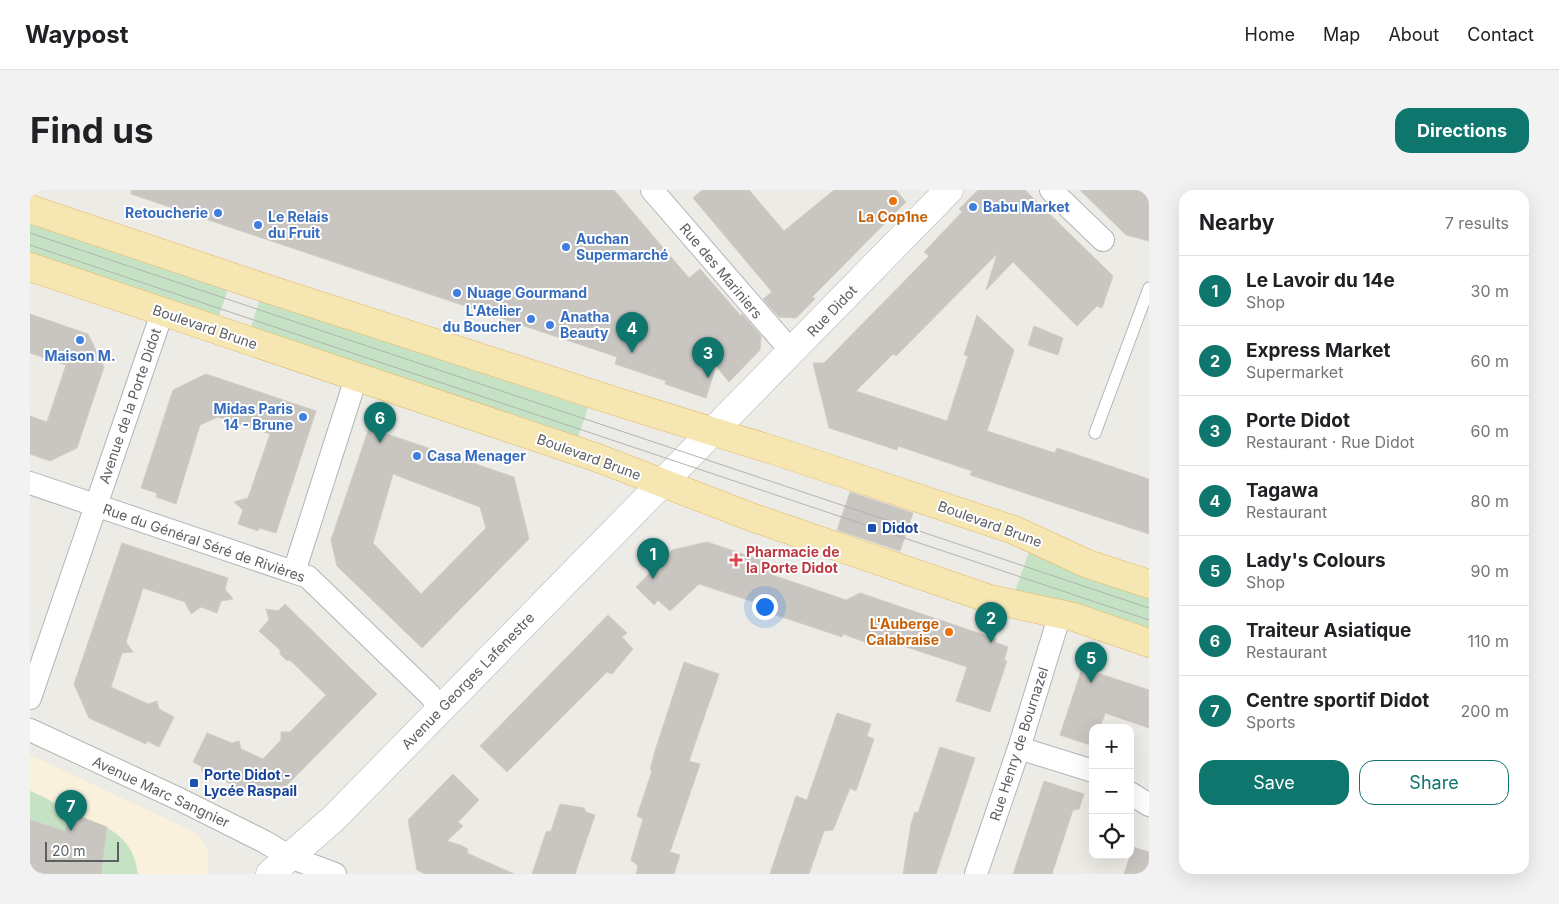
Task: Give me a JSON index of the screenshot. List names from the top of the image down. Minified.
{"streets":{"main road":["Boulevard Brune"],"street":["Rue des Mariniers","Rue Didot","Avenue de la Porte Didot","Rue du Général Séré de Rivières","Avenue Georges Lafenestre","Rue Henry de Bournazel","Avenue Marc Sangnier"]},"crossings":[["Rue des Mariniers","Rue Didot"],["Rue Didot","Boulevard Brune"],["Rue Didot","Avenue Georges Lafenestre"],["Boulevard Brune","Avenue de la Porte Didot"],["Boulevard Brune","Avenue Georges Lafenestre"],["Boulevard Brune","Rue Henry de Bournazel"],["Avenue de la Porte Didot","Rue du Général Séré de Rivières"],["Rue du Général Séré de Rivières","Avenue Georges Lafenestre"],["Avenue Georges Lafenestre","Avenue Marc Sangnier"]],"places":{"other":["La Cop1ne","Babu Market","Retoucherie","Le Relais du Fruit","Auchan Supermarché","Nuage Gourmand","L'Atelier du Boucher","Anatha Beauty","Maison M.","Midas Paris 14 - Brune","Casa Menager","L'Auberge Calabraise"],"transit":["Didot","Porte Didot - Lycée Raspail"],"health":["Pharmacie de la Porte Didot"]},"scale_bar":"20 m","page":{"header":"Waypost","nav":["Home","Map","About","Contact"],"buttons":["Directions",["Save","Share"]],"title":"Find us","heading":["Nearby","7 results"],"list":[{"mark":"1","name":"Le Lavoir du 14e","note":"Shop","value":"30 m"},{"mark":"2","name":"Express Market","note":"Supermarket","value":"60 m"},{"mark":"3","name":"Porte Didot","note":"Restaurant · Rue Didot","value":"60 m"},{"mark":"4","name":"Tagawa","note":"Restaurant","value":"80 m"},{"mark":"5","name":"Lady's Colours","note":"Shop","value":"90 m"},{"mark":"6","name":"Traiteur Asiatique","note":"Restaurant","value":"110 m"},{"mark":"7","name":"Centre sportif Didot","note":"Sports","value":"200 m"}],"pins":["4","3","6","1","2","5","7"],"map_buttons":["+","−"],"scale":"20 m"}}
